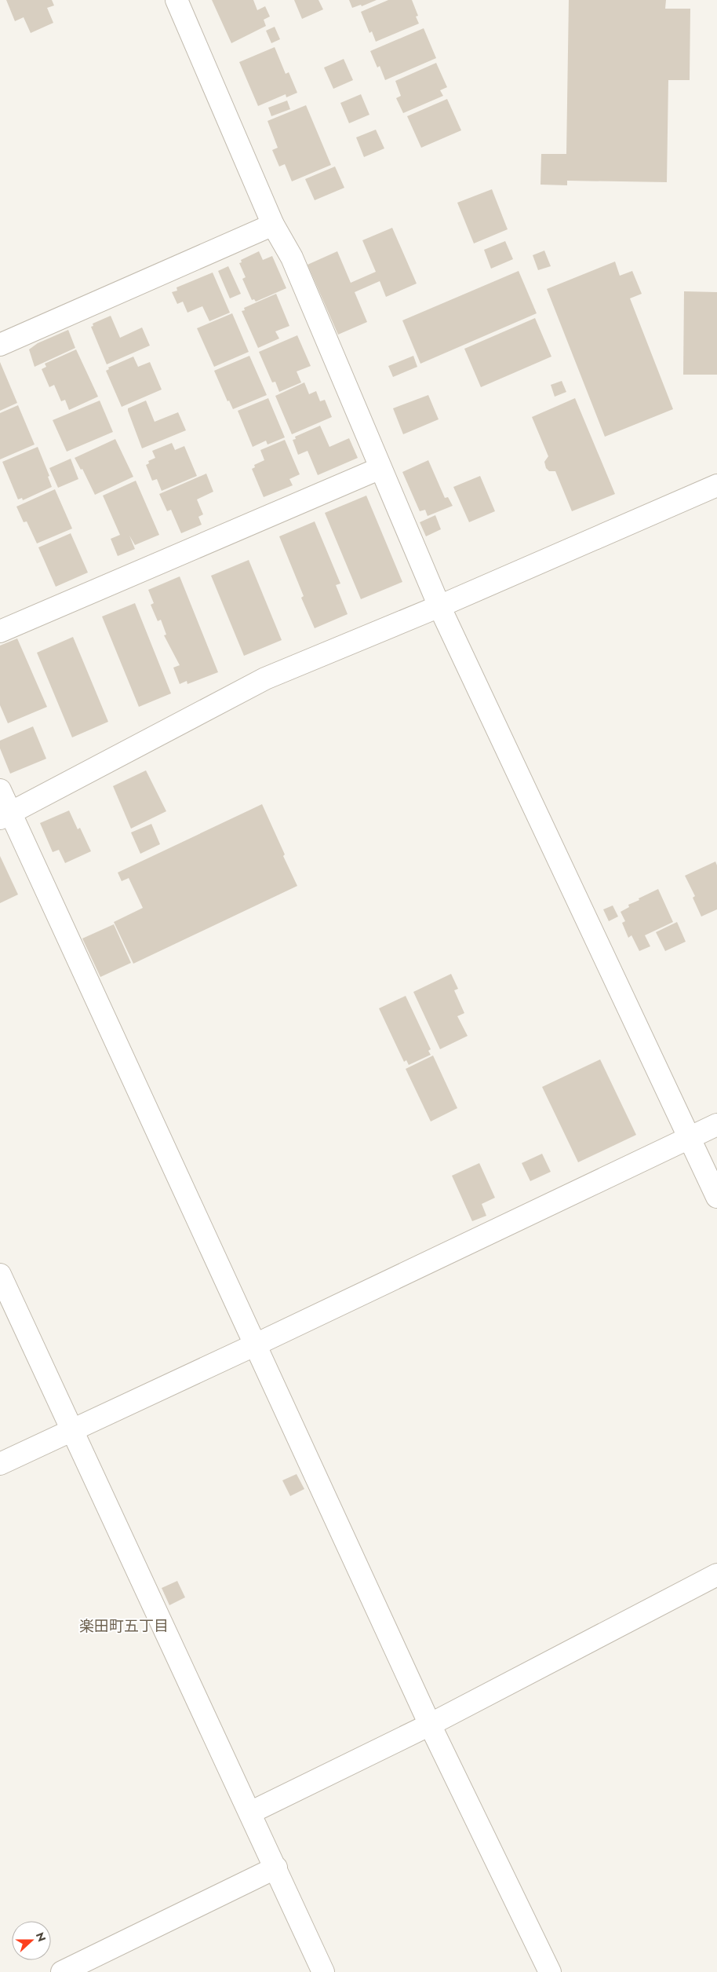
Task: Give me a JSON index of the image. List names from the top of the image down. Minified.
{"districts":["楽田町五丁目"],"north":"right"}
